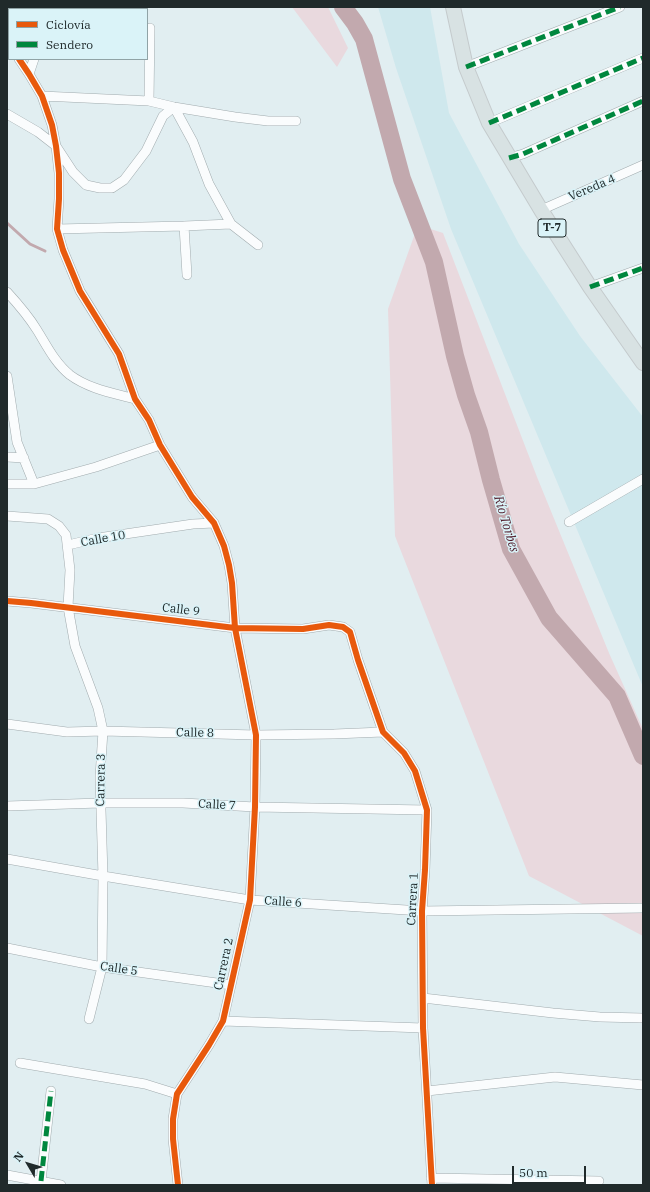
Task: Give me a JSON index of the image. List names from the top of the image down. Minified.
{"streets":{"main road":["T-7"],"street":["Vereda 4","Calle 10","Calle 9","Calle 8","Carrera 3","Calle 7","Carrera 1","Calle 6","Carrera 2","Calle 5"]},"crossings":[["Vereda 4","T-7"],["Calle 10","Carrera 3"],["Calle 10","Carrera 2"],["Calle 9","Carrera 3"],["Calle 9","Carrera 1"],["Calle 9","Carrera 2"],["Calle 8","Carrera 3"],["Calle 8","Carrera 1"],["Calle 8","Carrera 2"],["Carrera 3","Calle 7"],["Carrera 3","Calle 6"],["Carrera 3","Calle 5"],["Calle 7","Carrera 1"],["Calle 7","Carrera 2"],["Carrera 1","Calle 6"],["Calle 6","Carrera 2"],["Carrera 2","Calle 5"]],"water":["Río Torbes"],"legend":["Ciclovía","Sendero"],"scale_bar":"50 m","north":"top left"}
